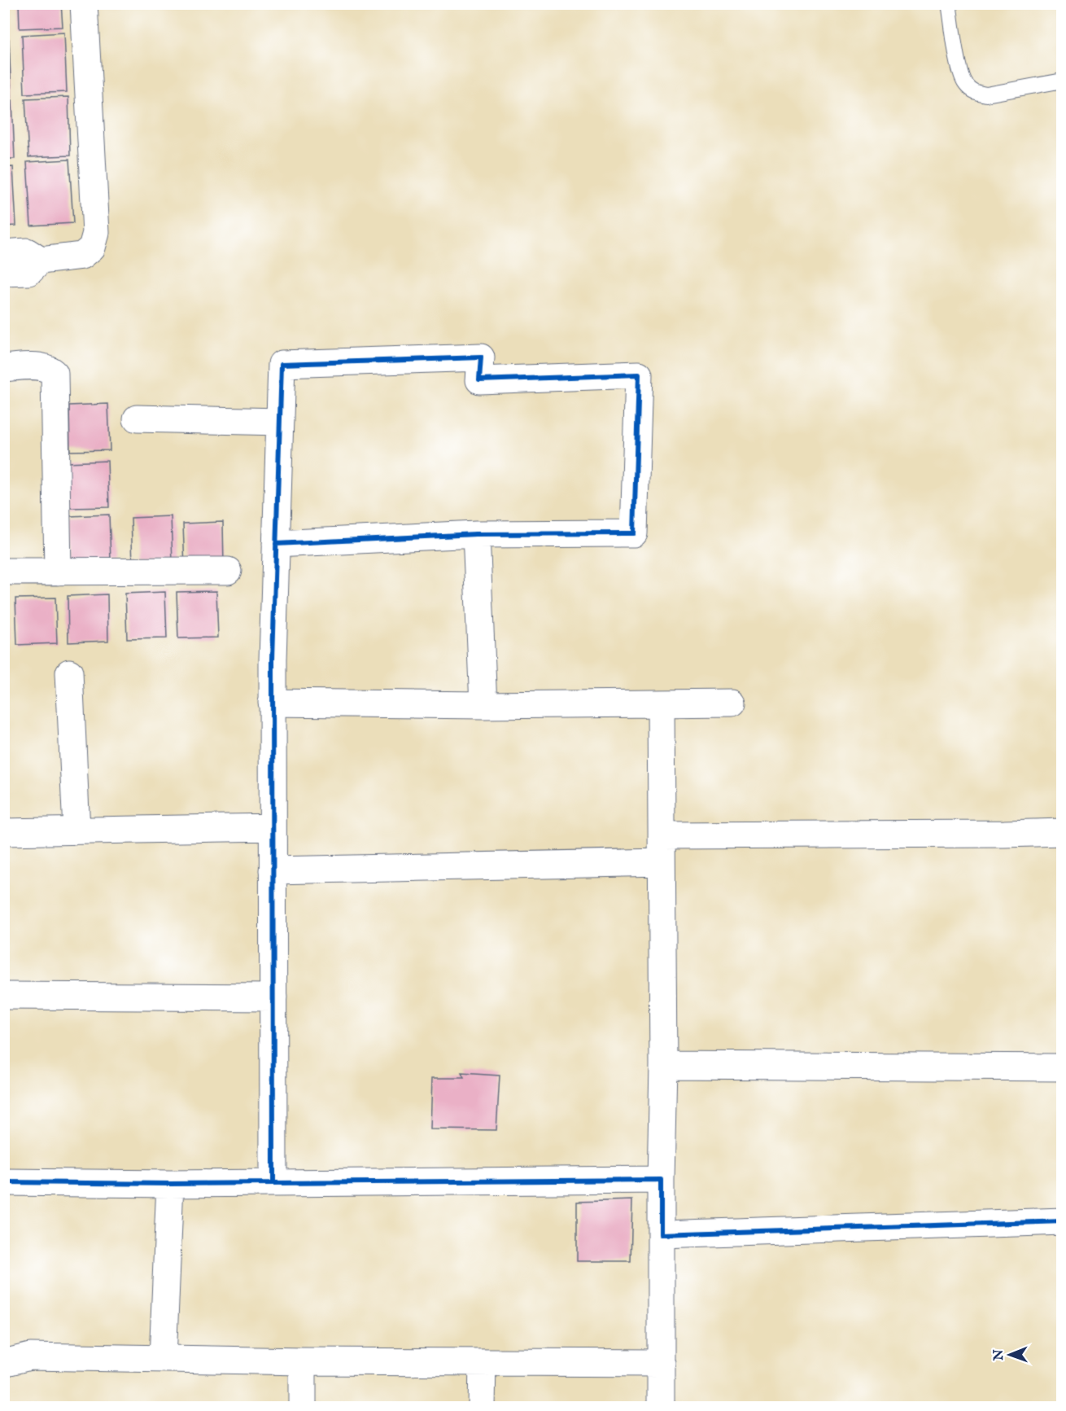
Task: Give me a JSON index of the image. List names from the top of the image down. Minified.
{"north":"left"}
